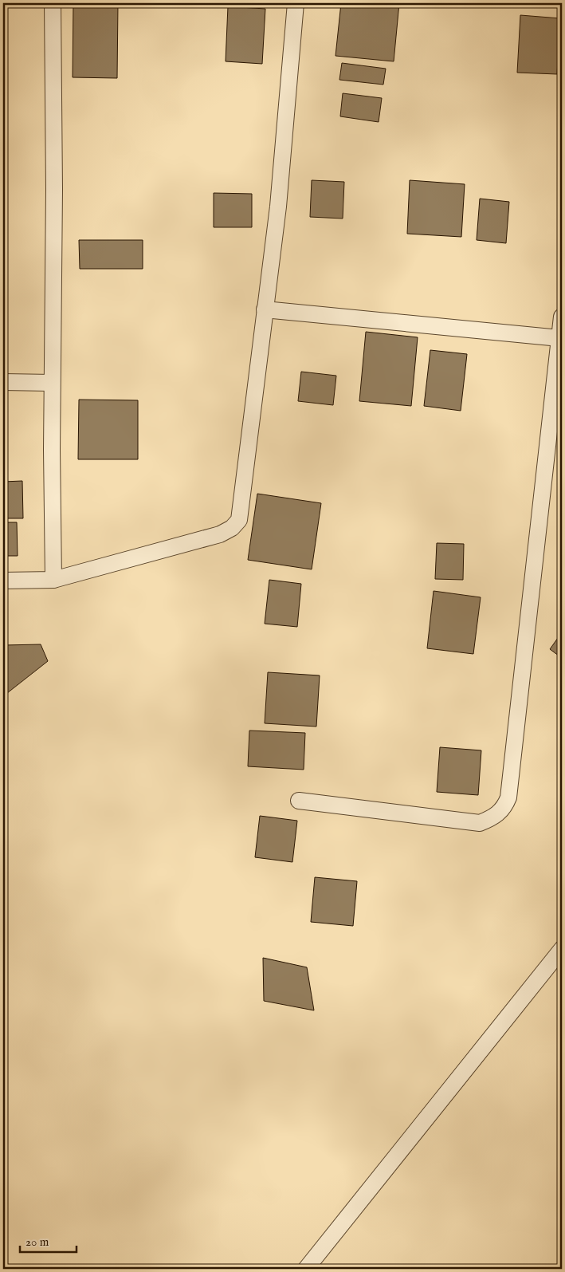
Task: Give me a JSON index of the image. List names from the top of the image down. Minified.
{"scale_bar":"20 m"}
